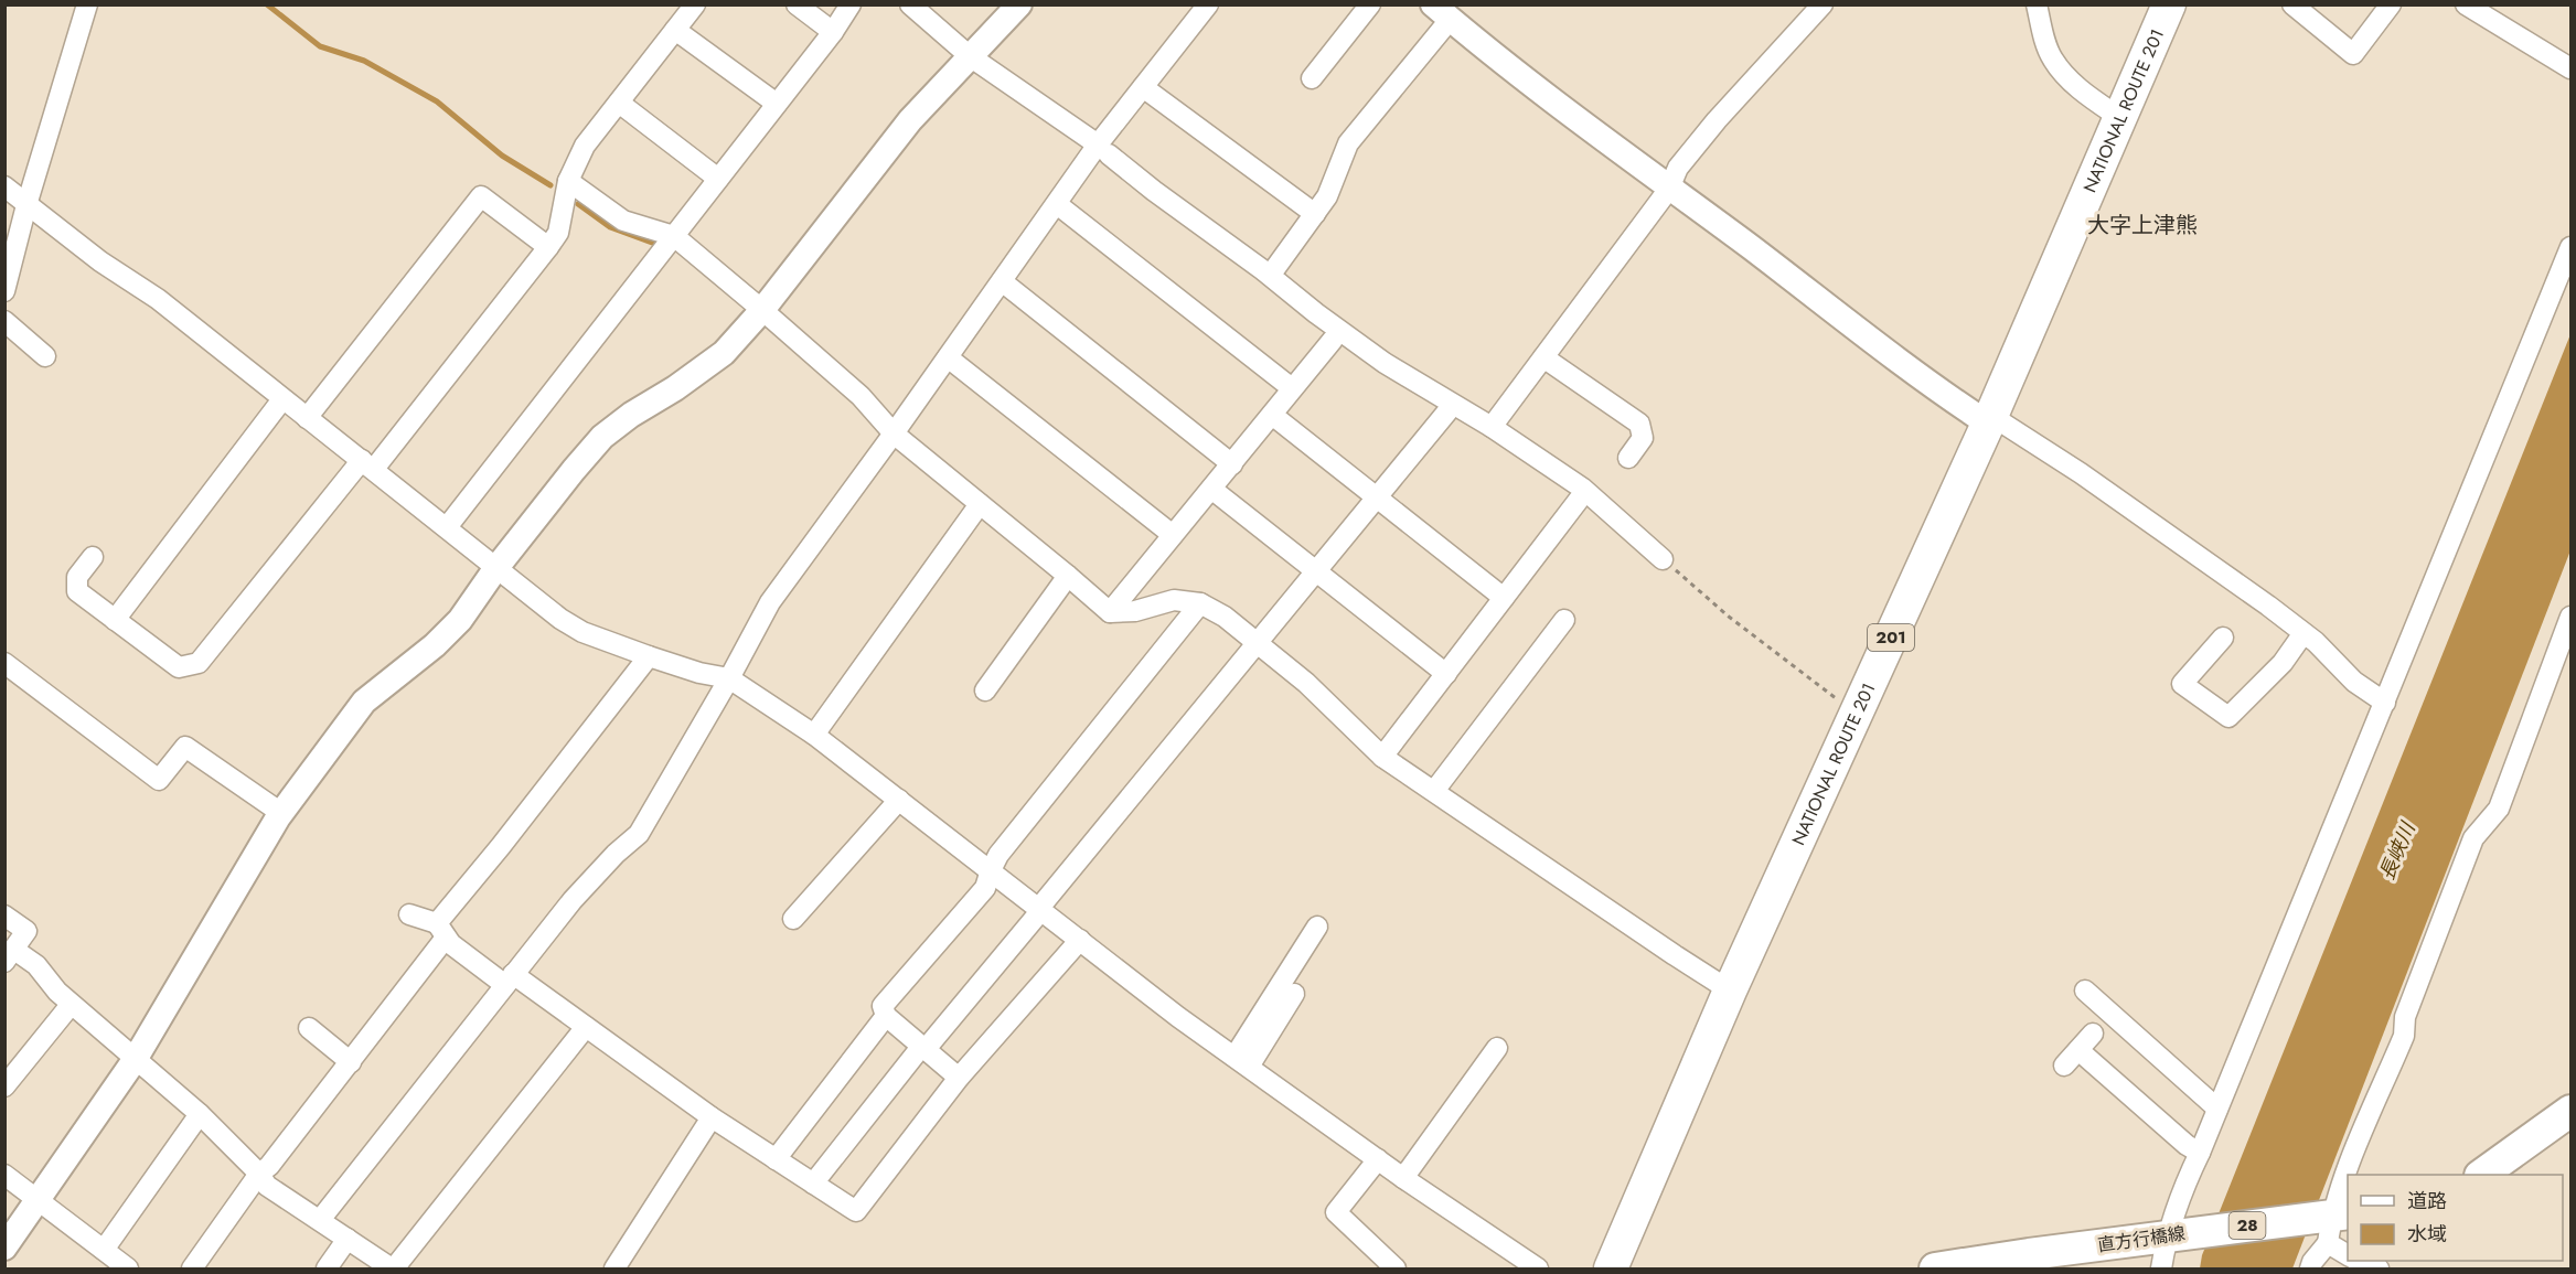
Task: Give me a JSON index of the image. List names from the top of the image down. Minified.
{"streets":{"highway":["NATIONAL ROUTE 201","201"],"main road":["28","直方行橋線"]},"districts":["大字上津熊"],"water":["長峡川"],"legend":["道路","水域"]}
